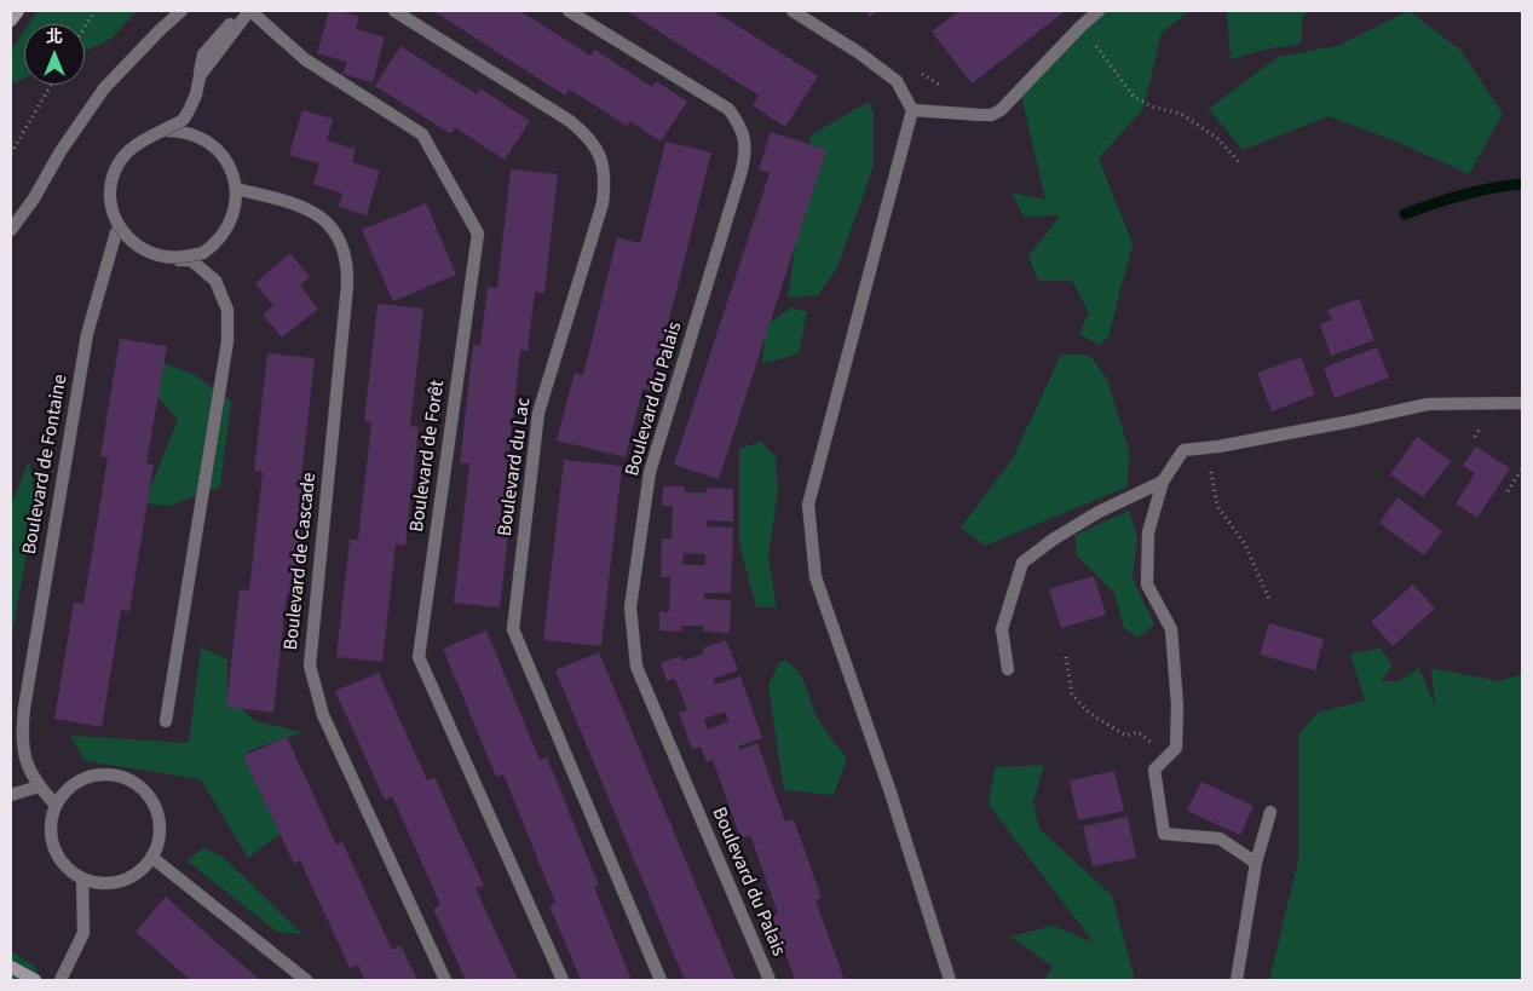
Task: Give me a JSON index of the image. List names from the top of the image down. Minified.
{"streets":{"street":["Boulevard du Palais","Boulevard de Forêt","Boulevard de Fontaine","Boulevard du Lac","Boulevard de Cascade"]},"north":"top"}
